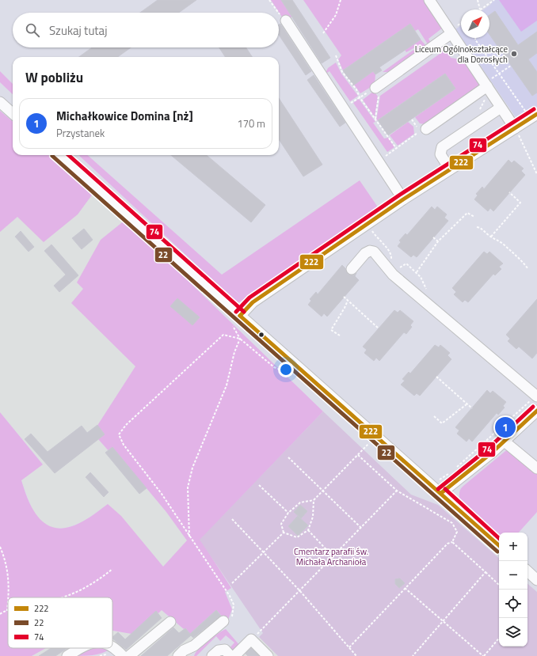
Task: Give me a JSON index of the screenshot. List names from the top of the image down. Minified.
{"parks":["Cmentarz parafii św. Michała Archanioła"],"places":["Liceum Ogólnokształcące dla Dorosłych"],"lines":["transit line 74","transit line 222","transit line 22"],"legend":["222","22","74"],"north":"top right","page":{"search":"Szukaj tutaj","heading":"W pobliżu","list":[{"mark":"1","name":"Michałkowice Domina [nż]","note":"Przystanek","value":"170 m"}],"pins":"1","map_buttons":["+","−"]}}
